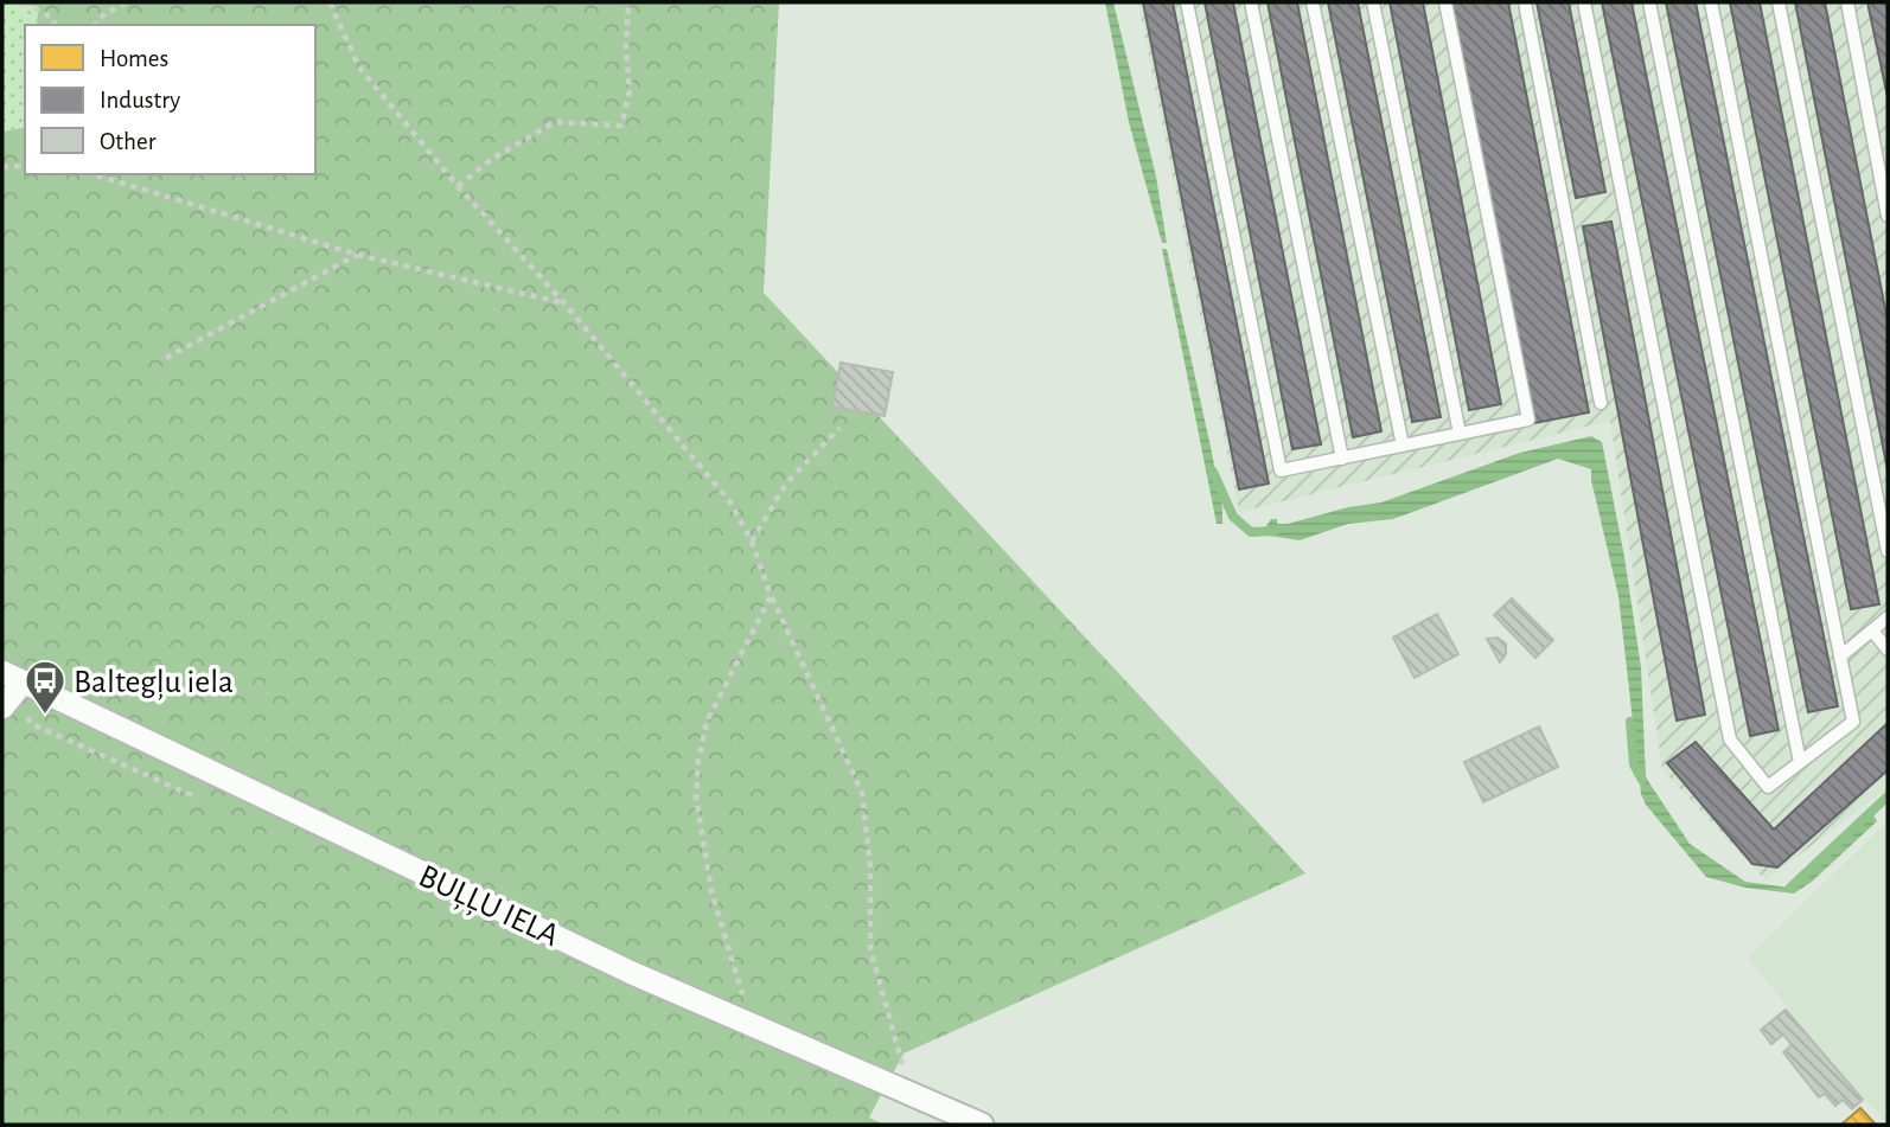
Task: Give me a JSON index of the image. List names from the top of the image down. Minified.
{"streets":{"street":["BUĻĻU IELA"]},"places":{"bus stop":["Baltegļu iela"]},"legend":["Homes","Industry","Other"]}
